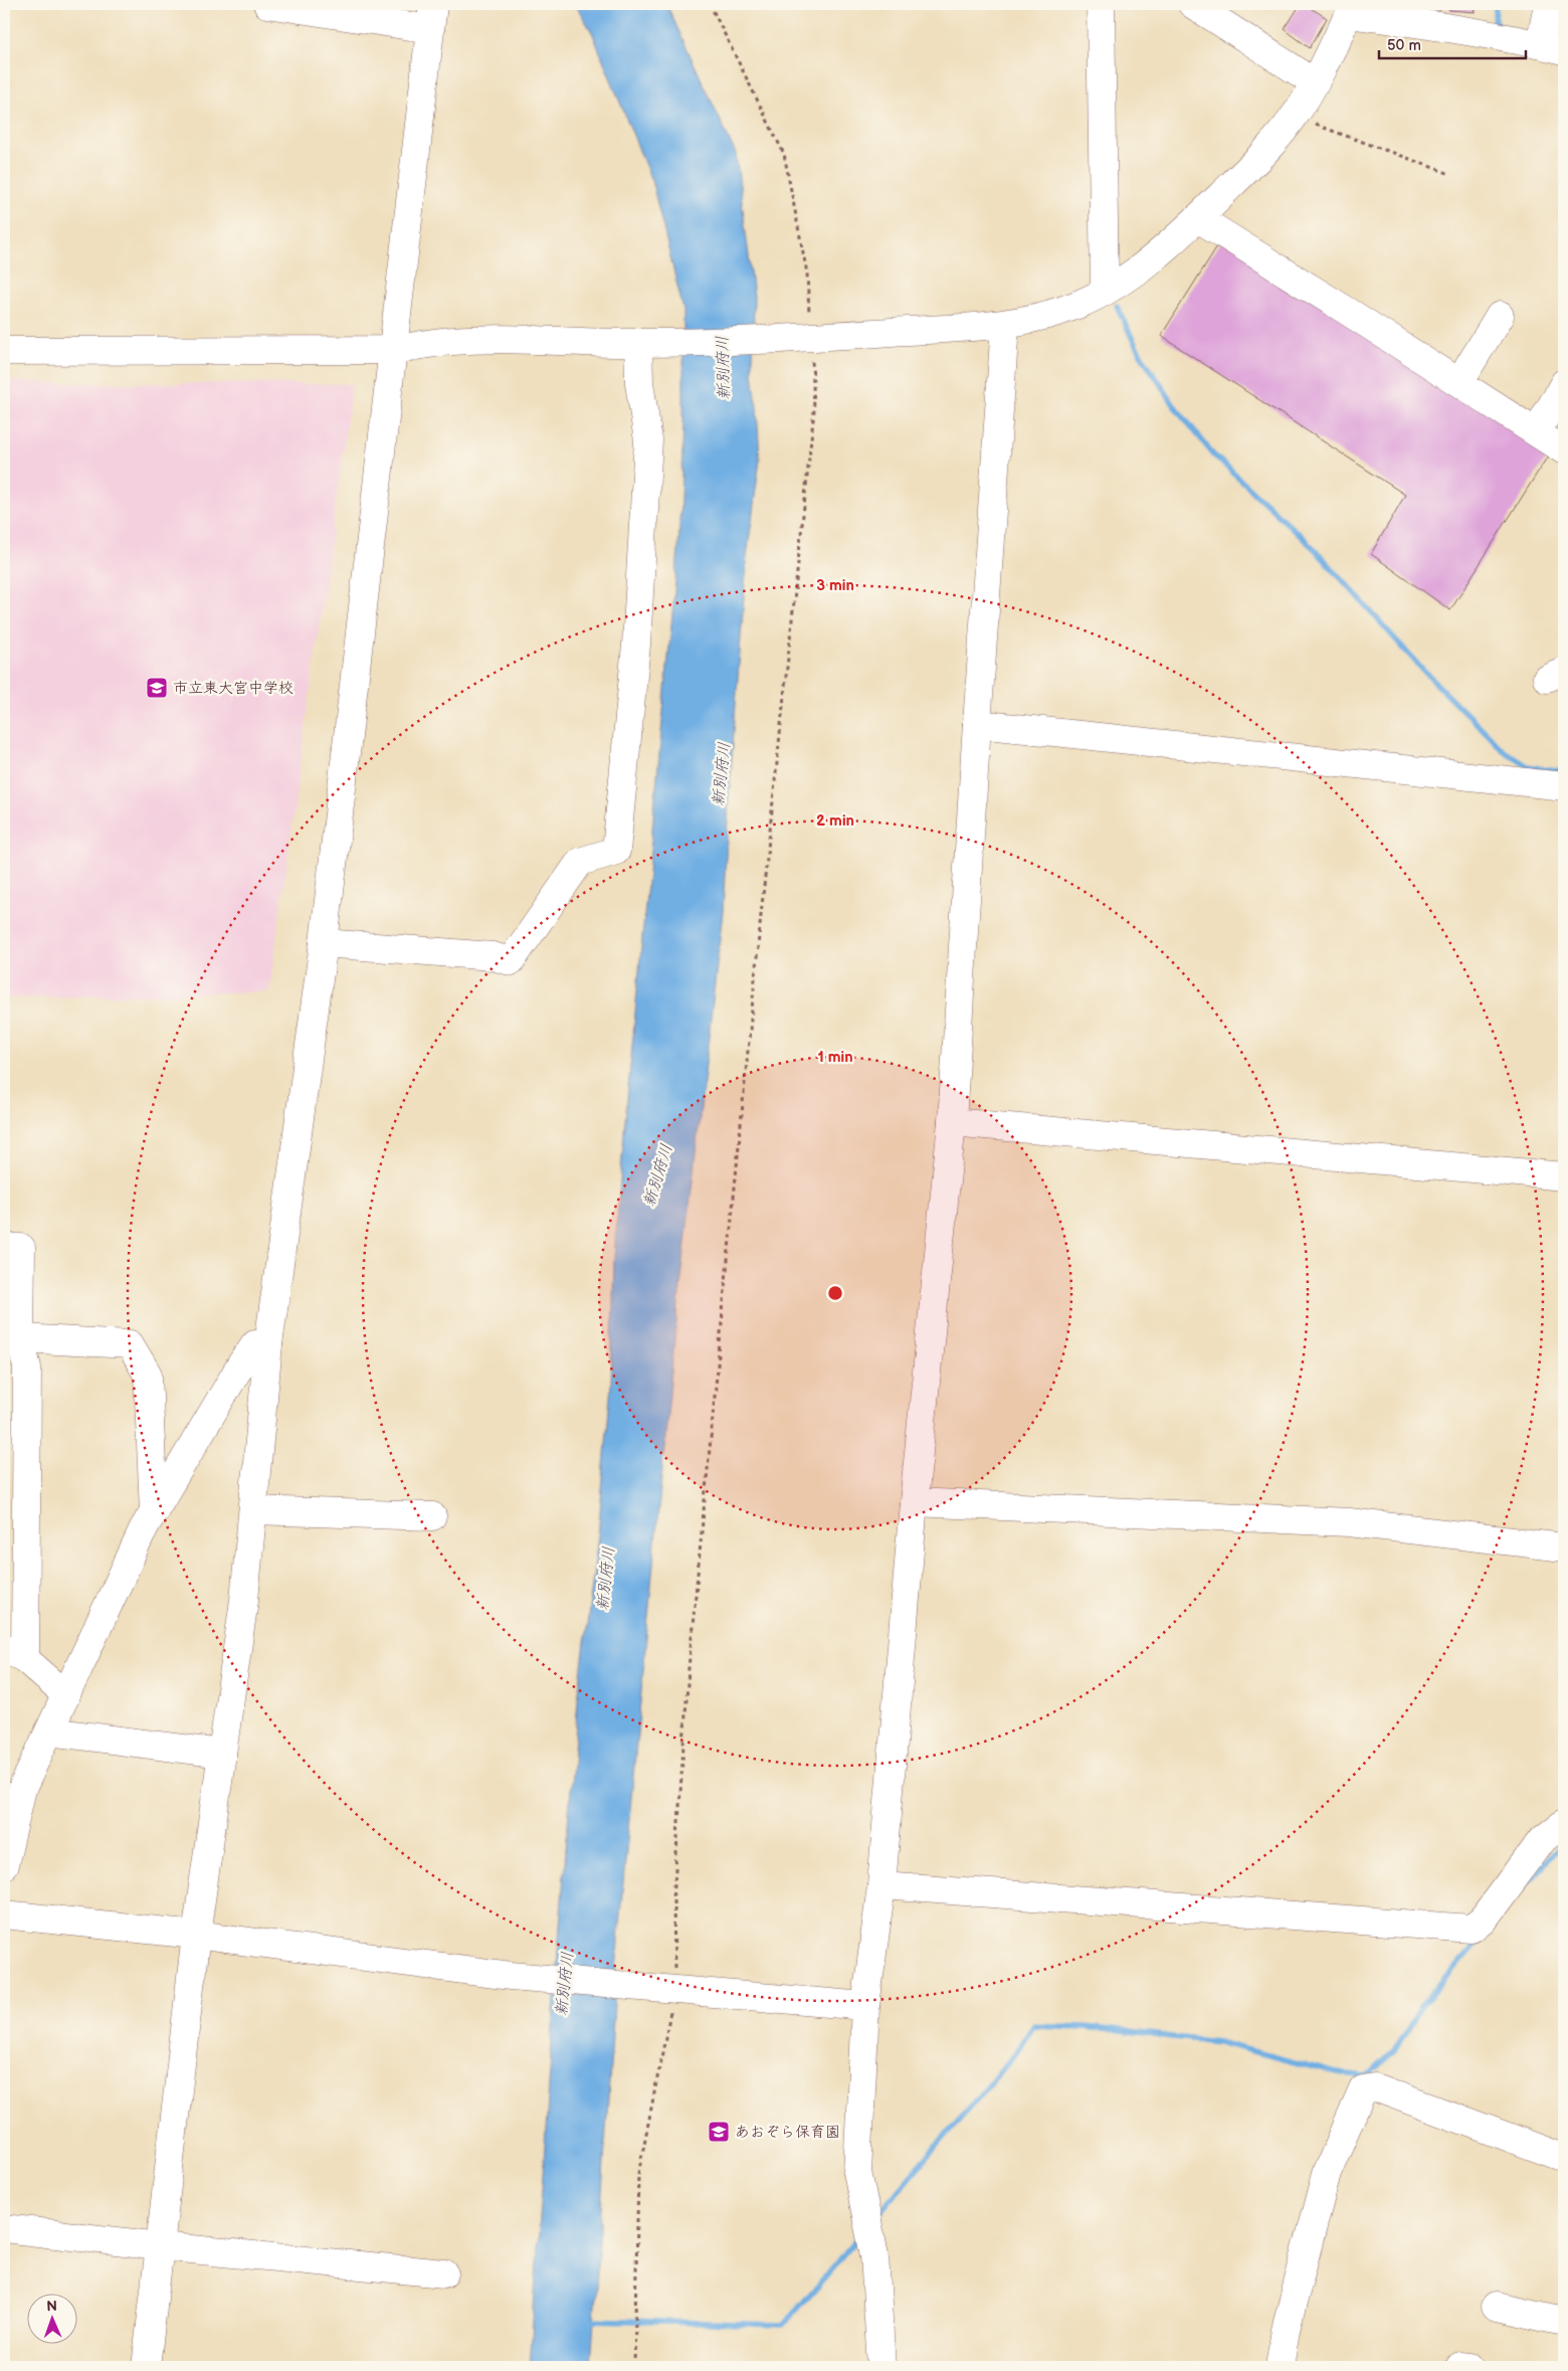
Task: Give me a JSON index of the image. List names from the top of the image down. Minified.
{"water":["新別府川"],"places":{"school or university":["市立東大宮中学校","あおぞら保育園"]},"scale_bar":"50 m","north":"top","rings":["3 min","2 min","1 min"]}
